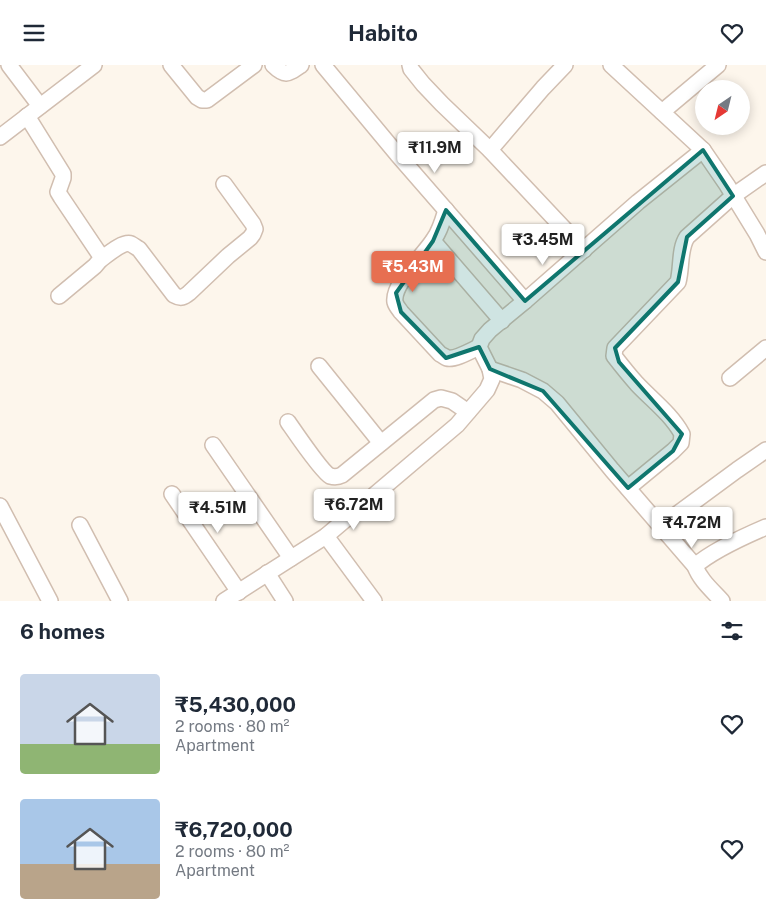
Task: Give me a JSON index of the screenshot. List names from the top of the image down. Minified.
{"north":"bottom left","page":{"header":"Habito","price":["₹11.9M","₹3.45M","₹5.43M","₹6.72M","₹4.51M","₹4.72M"],"heading":"6 homes","list":[{"name":"₹5,430,000","note":"2 rooms · 80 m² · Apartment"},{"name":"₹6,720,000","note":"2 rooms · 80 m² · Apartment"}]}}
